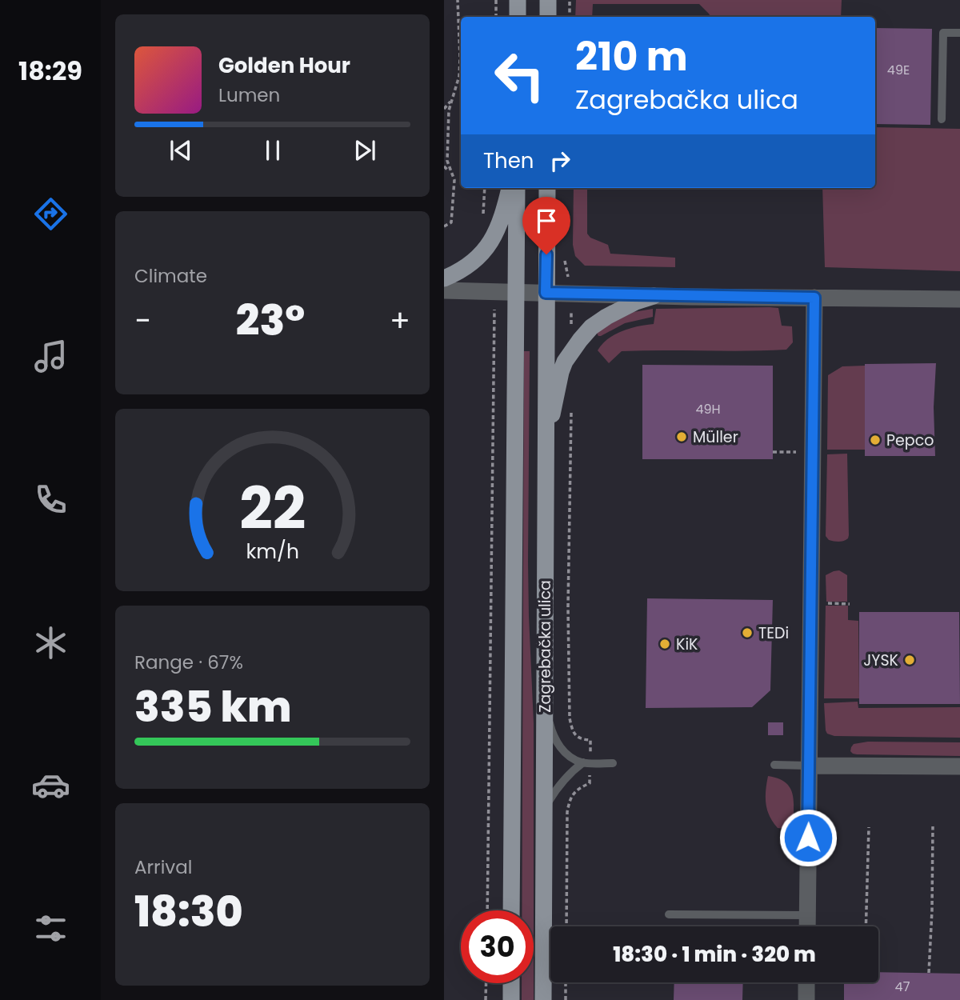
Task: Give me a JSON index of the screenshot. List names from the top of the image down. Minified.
{"streets":{"main road":["Zagrebačka ulica"]},"places":["Müller","Pepco","TEDi","KiK","JYSK"],"house_numbers":["49E","49H","47"],"page":{"tabs":"18:29","turn":["210 m","Zagrebačka ulica"],"song":["Golden Hour","Lumen"],"then":"Then","tile":["Climate",["Range · 67%","335 km"],["Arrival","18:30"]],"heat":["−","23°","+"],"limit":"30","trip":"18:30 · 1 min · 320 m","gauge":["22","km/h"]}}
